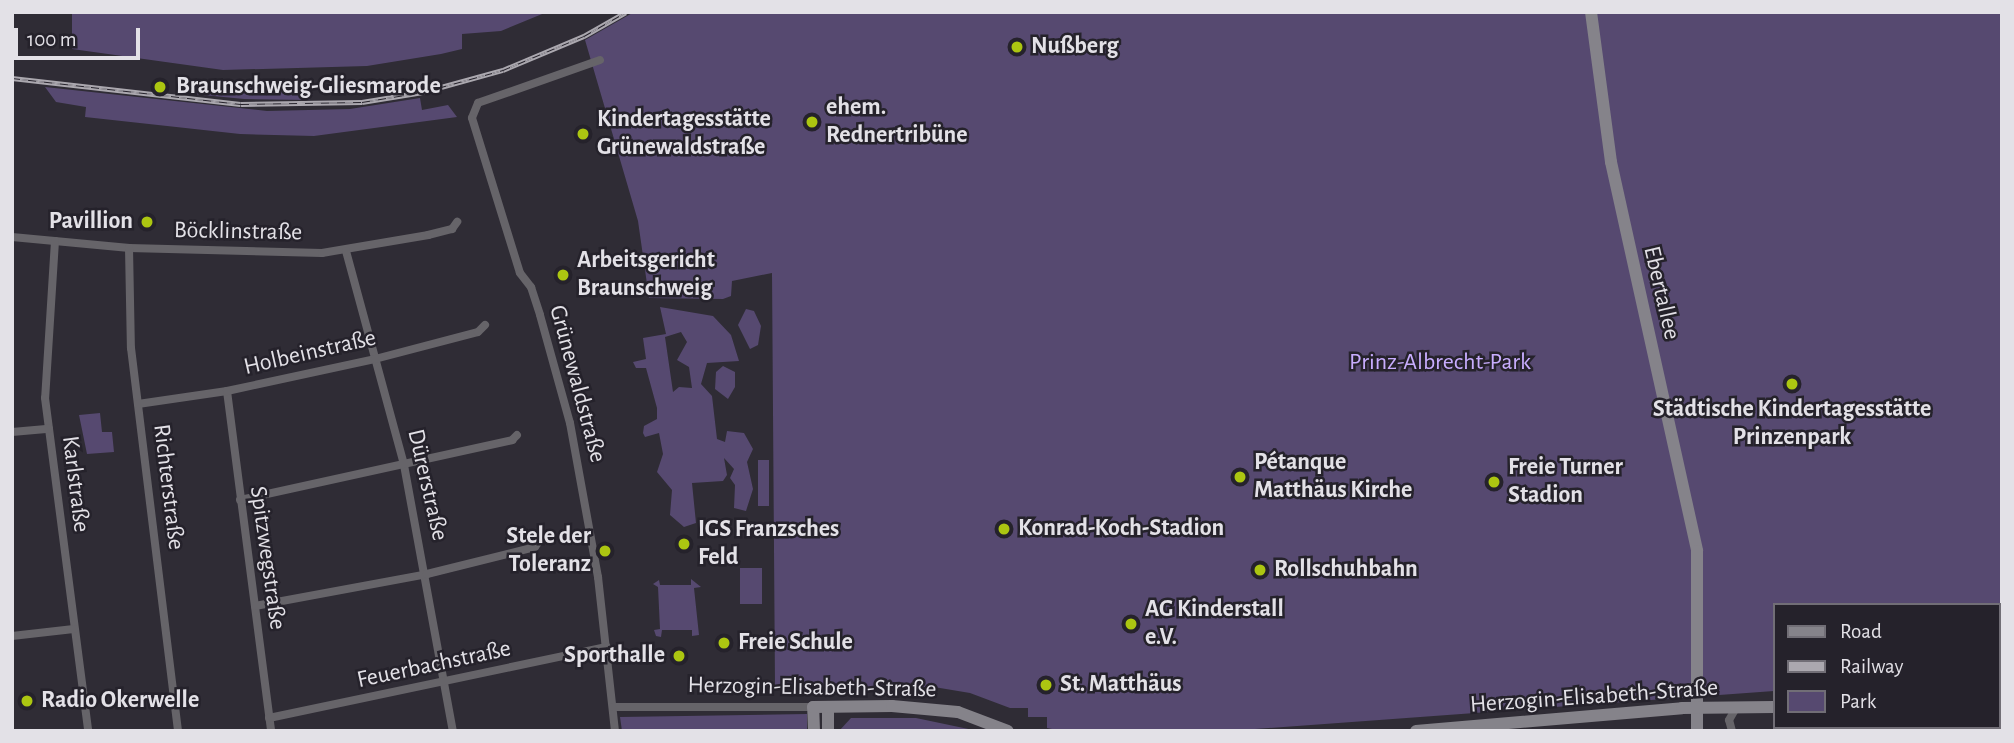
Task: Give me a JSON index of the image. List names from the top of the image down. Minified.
{"streets":{"main road":["Ebertallee","Herzogin-Elisabeth-Straße"],"street":["Böcklinstraße","Holbeinstraße","Grünewaldstraße","Karlstraße","Dürerstraße","Richterstraße","Spitzwegstraße","Feuerbachstraße"]},"crossings":[["Böcklinstraße","Karlstraße"],["Böcklinstraße","Dürerstraße"],["Böcklinstraße","Richterstraße"],["Ebertallee","Herzogin-Elisabeth-Straße"],["Holbeinstraße","Dürerstraße"],["Holbeinstraße","Richterstraße"],["Holbeinstraße","Spitzwegstraße"],["Grünewaldstraße","Feuerbachstraße"],["Grünewaldstraße","Herzogin-Elisabeth-Straße"],["Dürerstraße","Feuerbachstraße"],["Spitzwegstraße","Feuerbachstraße"]],"parks":["Prinz-Albrecht-Park"],"places":["Nußberg","Braunschweig-Gliesmarode","ehem. Rednertribüne","Kindertagesstätte Grünewaldstraße","Pavillion","Arbeitsgericht Braunschweig","Städtische Kindertagesstätte Prinzenpark","Pétanque Matthäus Kirche","Freie Turner Stadion","Konrad-Koch-Stadion","IGS Franzsches Feld","Stele der Toleranz","Rollschuhbahn","AG Kinderstall e.V.","Freie Schule","Sporthalle","St. Matthäus","Radio Okerwelle"],"legend":["Road","Railway","Park"],"scale_bar":"100 m"}
